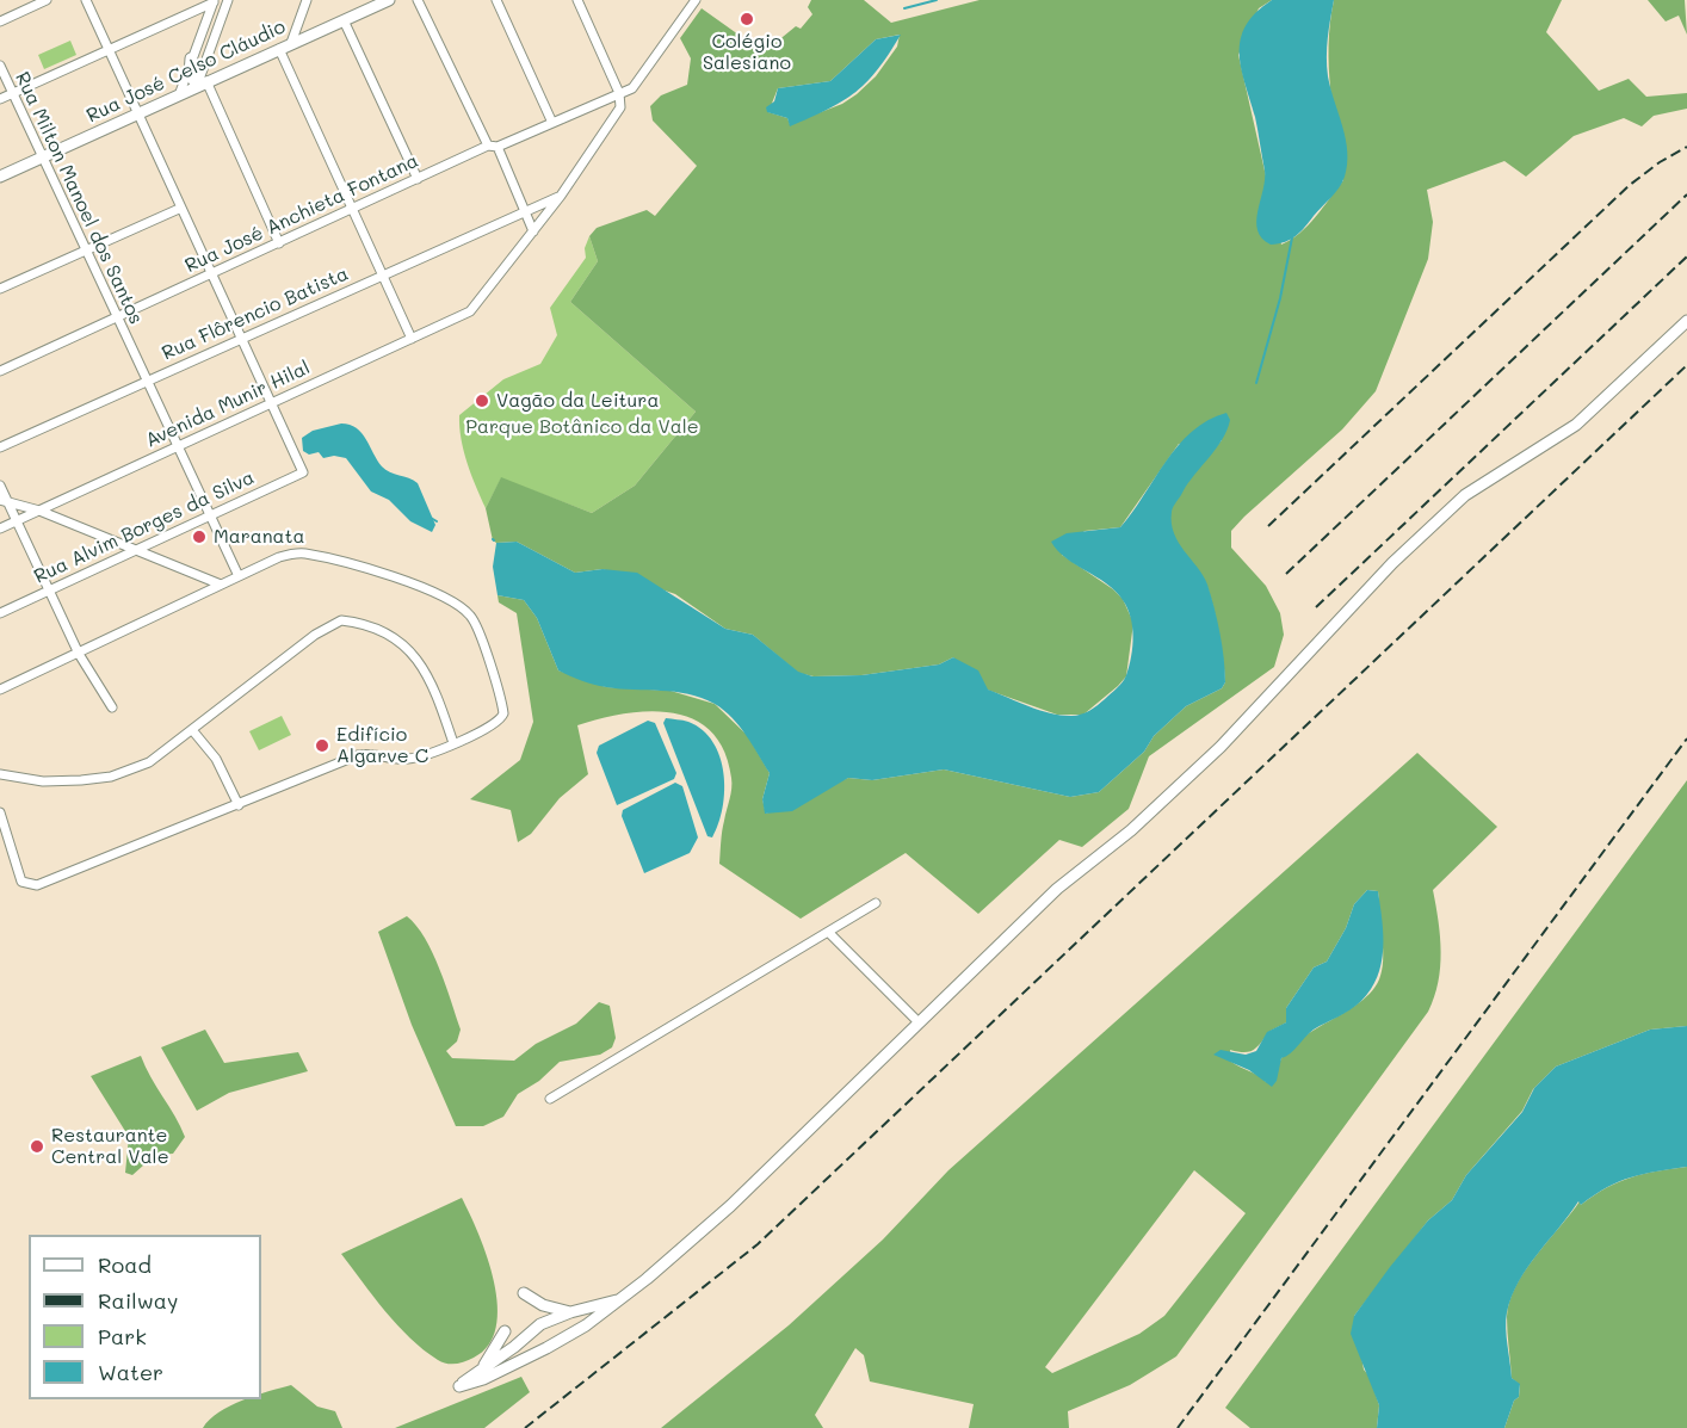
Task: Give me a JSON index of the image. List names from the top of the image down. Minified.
{"streets":{"street":["Rua José Celso Cláudio","Rua Milton Manoel dos Santos","Rua José Anchieta Fontana","Rua Flôrencio Batista","Avenida Munir Hilal","Rua Alvim Borges da Silva"]},"crossings":[["Rua José Celso Cláudio","Rua Milton Manoel dos Santos"],["Rua Milton Manoel dos Santos","Rua José Anchieta Fontana"],["Rua Milton Manoel dos Santos","Rua Flôrencio Batista"],["Rua Milton Manoel dos Santos","Avenida Munir Hilal"],["Rua Milton Manoel dos Santos","Rua Alvim Borges da Silva"],["Avenida Munir Hilal","Rua Alvim Borges da Silva"]],"parks":["Parque Botânico da Vale"],"places":["Colégio Salesiano","Vagão da Leitura","Maranata","Edifício Algarve C","Restaurante Central Vale"],"legend":["Road","Railway","Park","Water"]}
